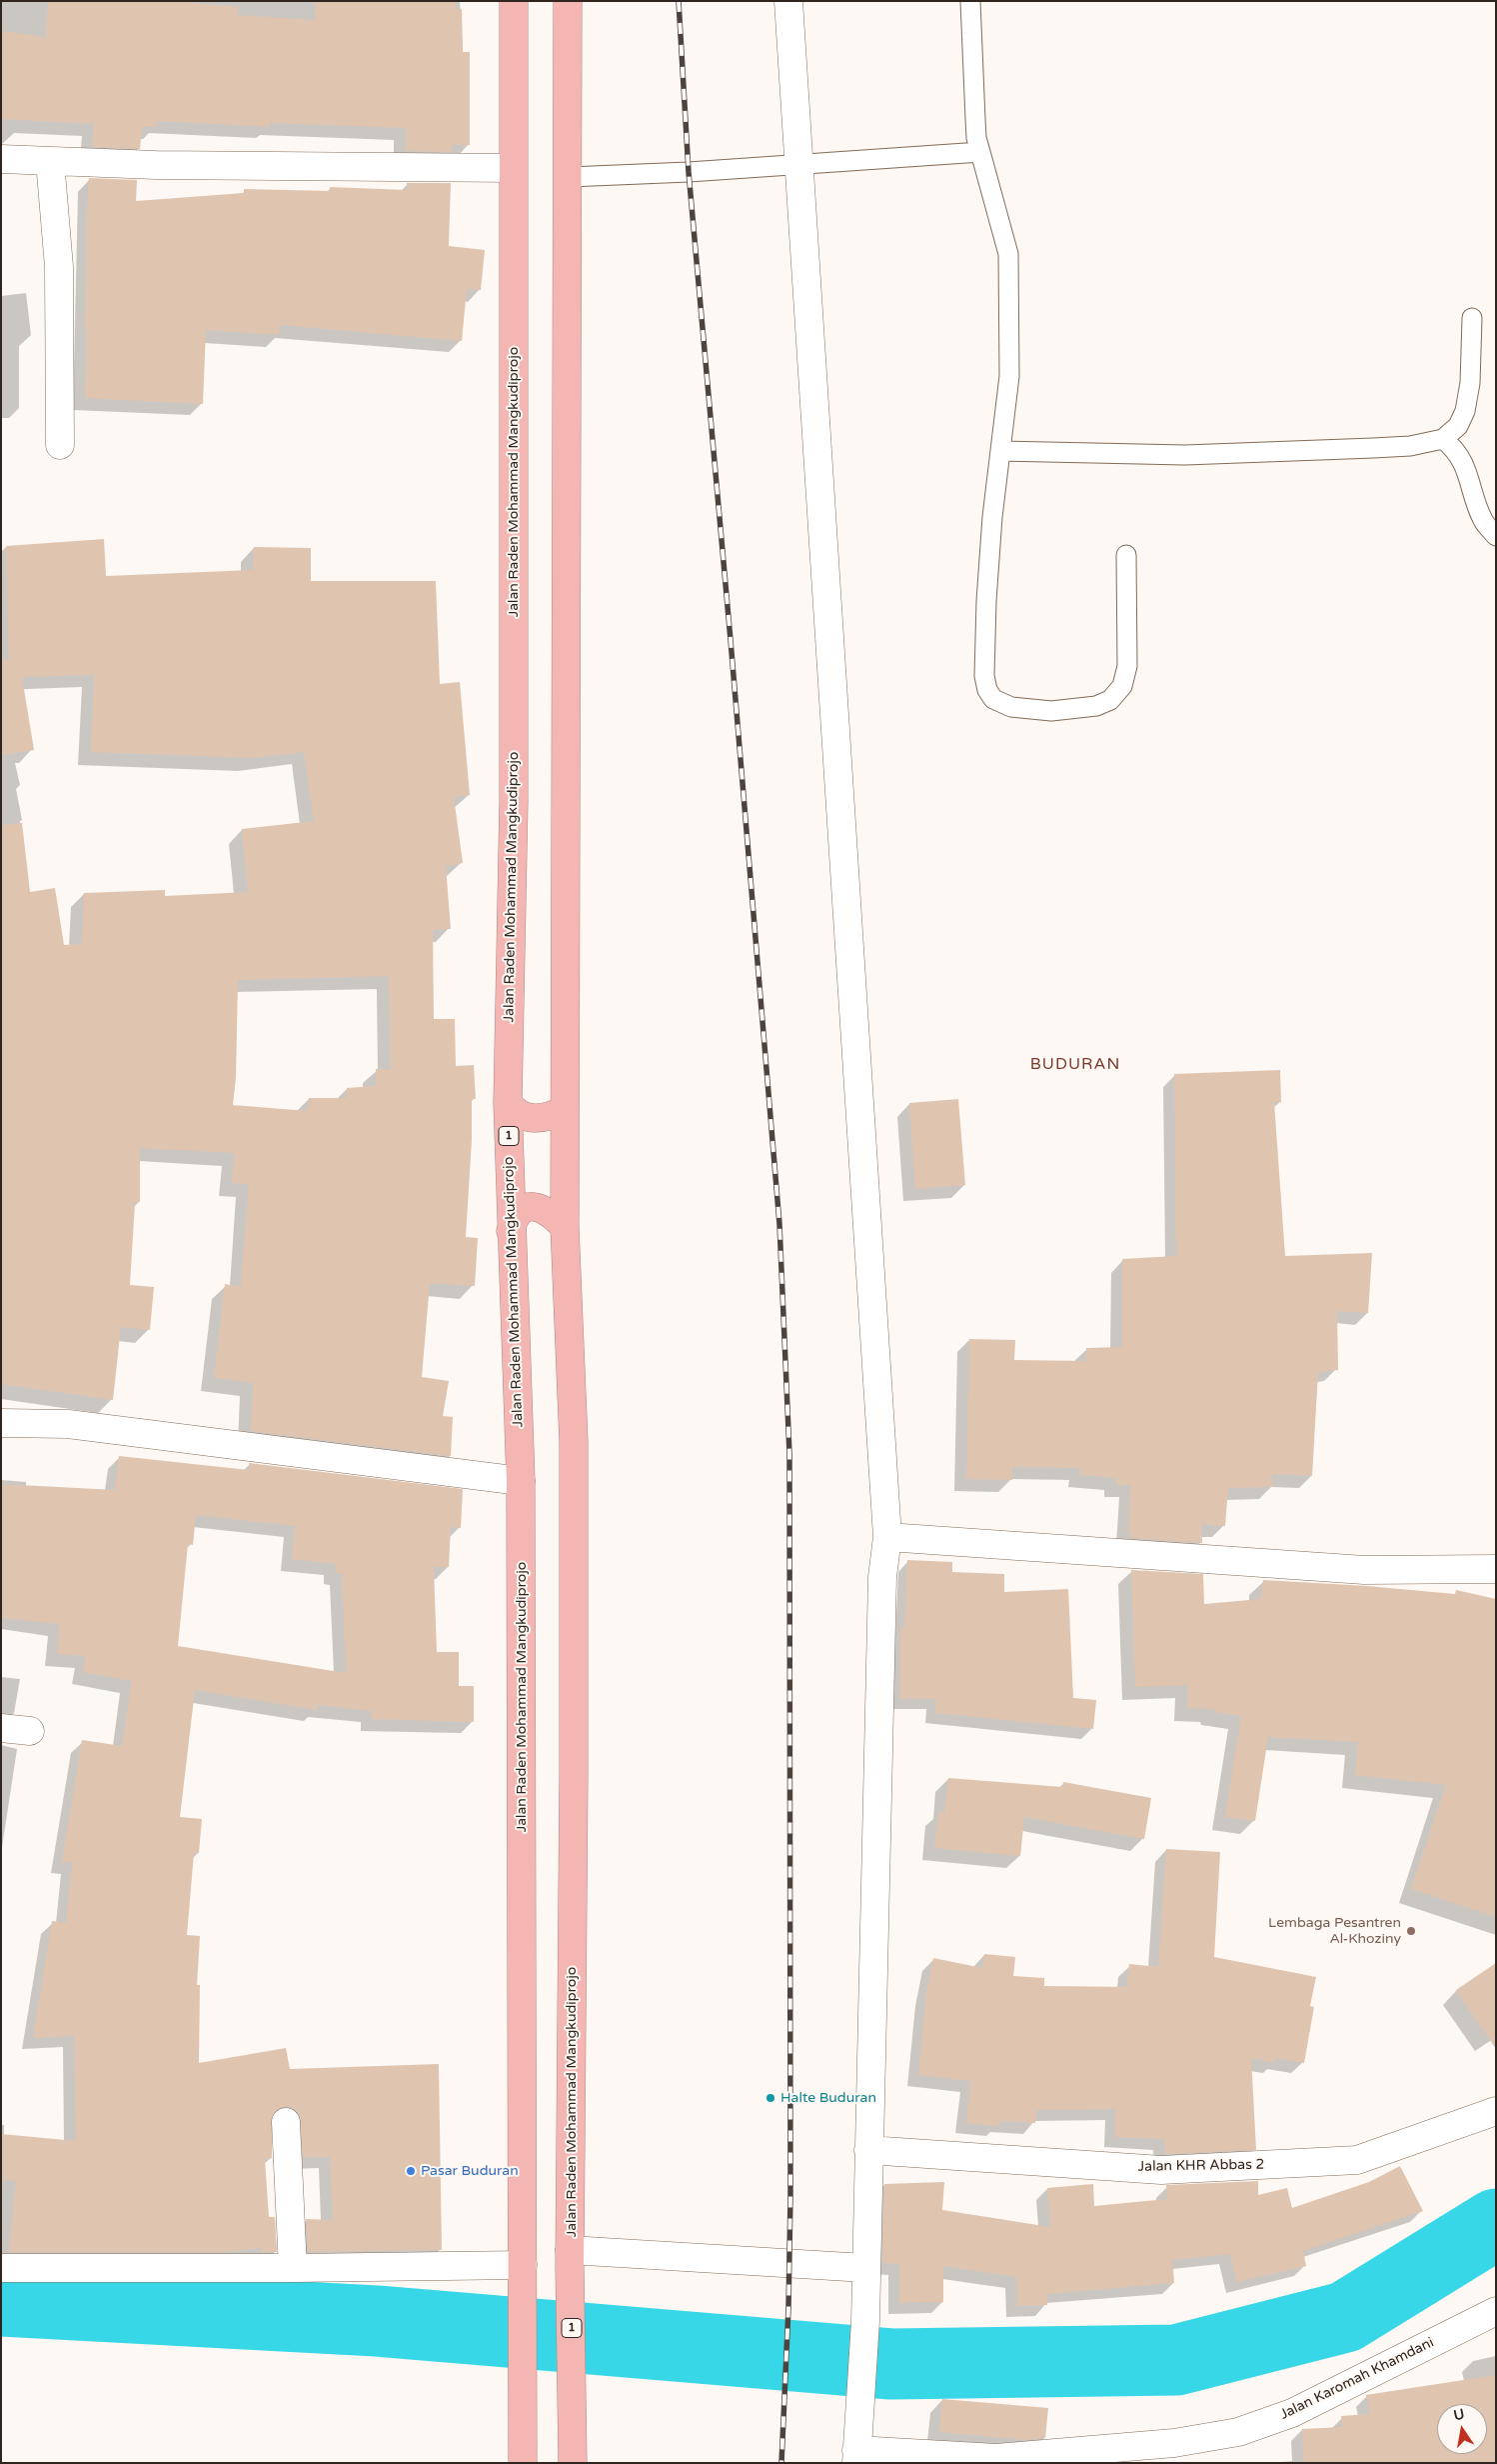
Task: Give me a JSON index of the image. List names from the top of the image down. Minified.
{"streets":{"highway":["Jalan Raden Mohammad Mangkudiprojo","1"],"street":["Jalan KHR Abbas 2","Jalan Karomah Khamdani"]},"districts":["BUDURAN"],"places":["Lembaga Pesantren Al-Khoziny","Halte Buduran","Pasar Buduran"],"north":"top"}
